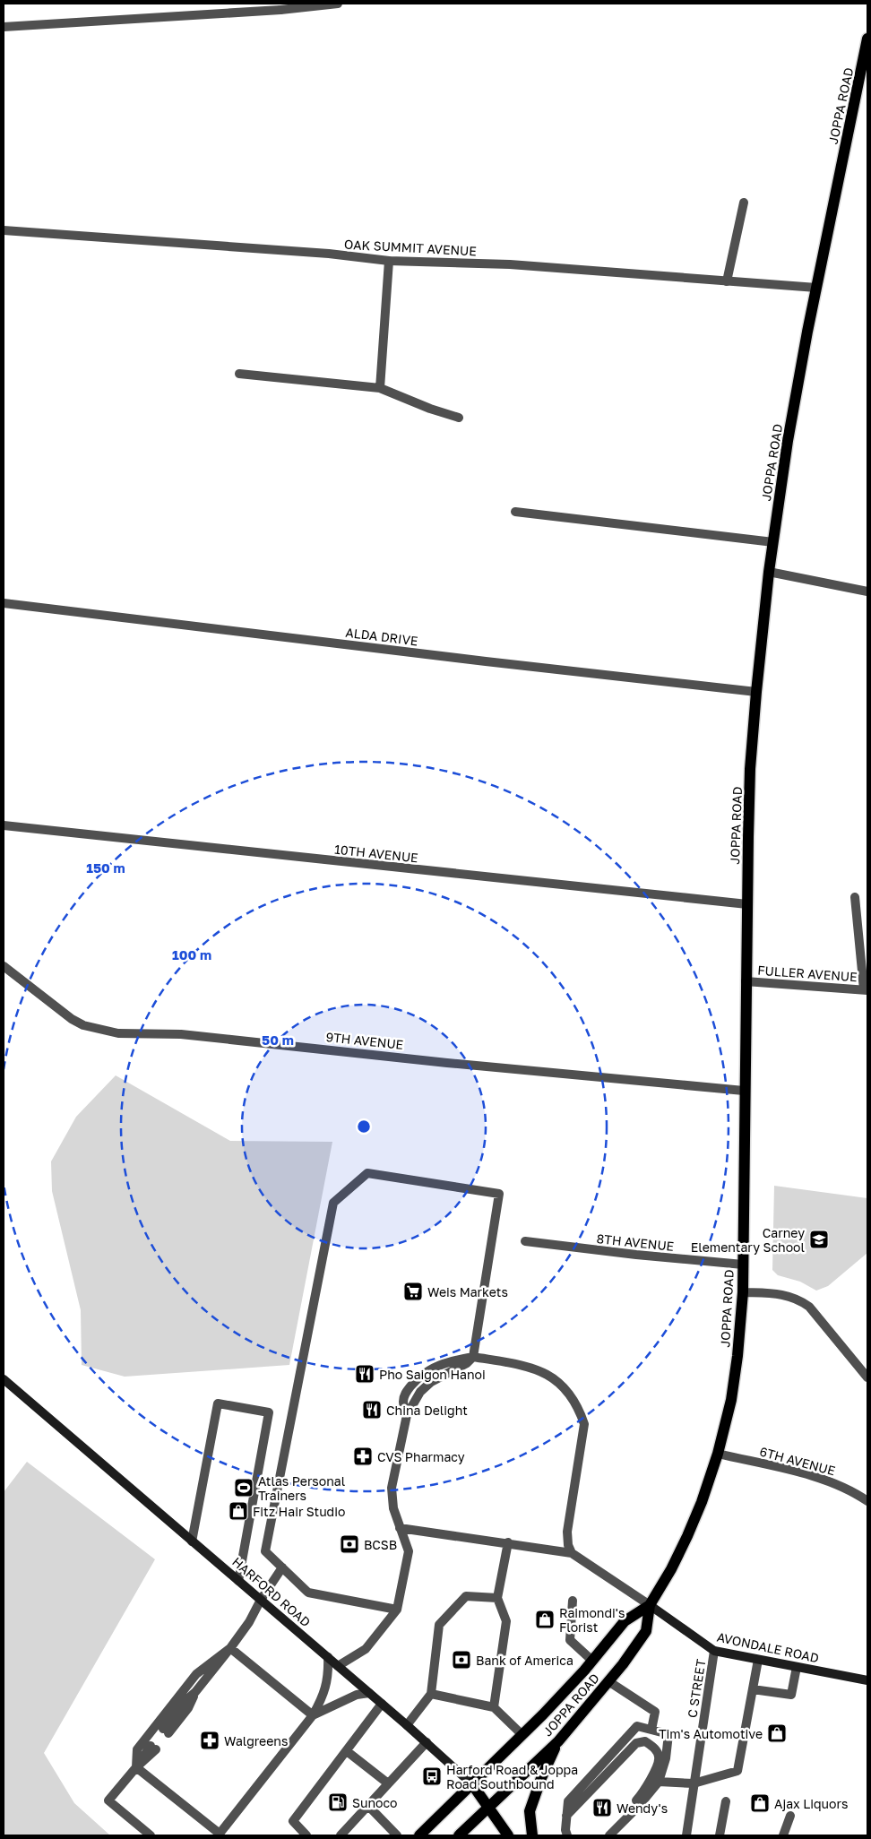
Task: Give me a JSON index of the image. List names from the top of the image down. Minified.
{"streets":{"main road":["JOPPA ROAD","HARFORD ROAD","AVONDALE ROAD"],"street":["OAK SUMMIT AVENUE","ALDA DRIVE","10TH AVENUE","FULLER AVENUE","9TH AVENUE","8TH AVENUE","6TH AVENUE","C STREET"]},"crossings":[["JOPPA ROAD","OAK SUMMIT AVENUE"],["JOPPA ROAD","ALDA DRIVE"],["JOPPA ROAD","10TH AVENUE"],["JOPPA ROAD","FULLER AVENUE"],["JOPPA ROAD","9TH AVENUE"],["JOPPA ROAD","8TH AVENUE"],["JOPPA ROAD","6TH AVENUE"],["JOPPA ROAD","HARFORD ROAD"],["JOPPA ROAD","AVONDALE ROAD"],["AVONDALE ROAD","C STREET"]],"places":{"school or university":["Carney Elementary School"],"supermarket":["Weis Markets"],"restaurant":["Pho Saigon Hanoi","China Delight","Wendy's"],"pharmacy":["CVS Pharmacy","Walgreens"],"sports":["Atlas Personal Trainers"],"shop":["Fitz Hair Studio","Raimondi's Florist","Tim's Automotive","Ajax Liquors"],"bank":["BCSB","Bank of America"],"bus stop":["Harford Road & Joppa Road Southbound"],"fuel station":["Sunoco"]},"rings":["150 m","100 m","50 m"]}
